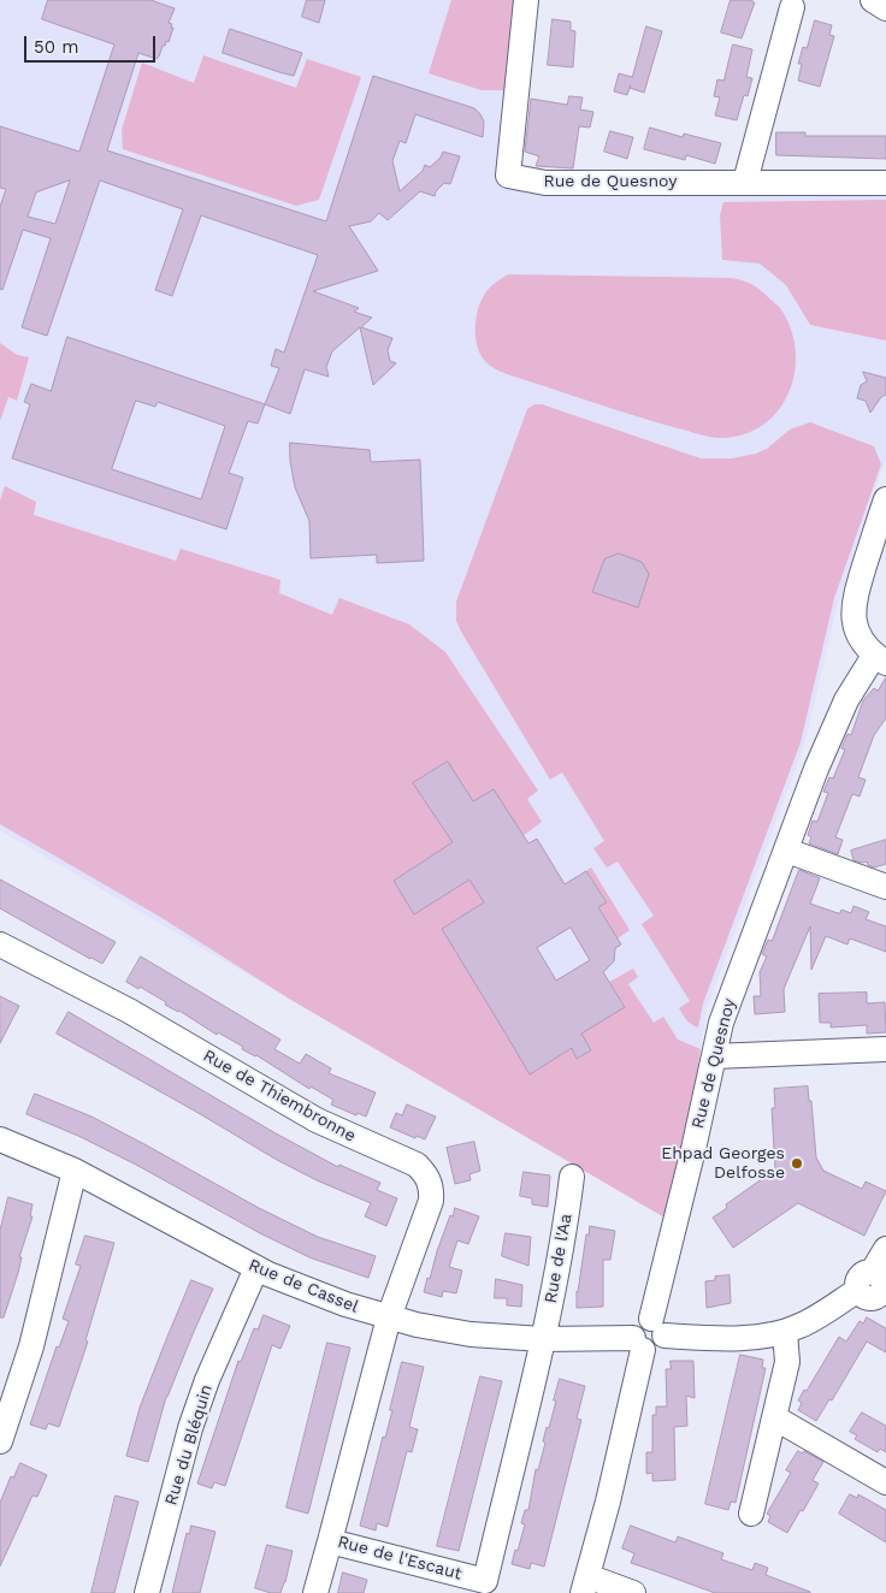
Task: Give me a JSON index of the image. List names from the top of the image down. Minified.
{"streets":{"street":["Rue de Quesnoy","Rue de Thiembronne","Rue de l'Aa","Rue de Cassel","Rue du Bléquin","Rue de l'Escaut"]},"crossings":[["Rue de Thiembronne","Rue de Cassel"],["Rue de Thiembronne","Rue de l'Escaut"],["Rue de l'Aa","Rue de Cassel"],["Rue de l'Aa","Rue de l'Escaut"],["Rue de Cassel","Rue du Bléquin"],["Rue de Cassel","Rue de l'Escaut"]],"places":["Ehpad Georges Delfosse"],"scale_bar":"50 m"}
